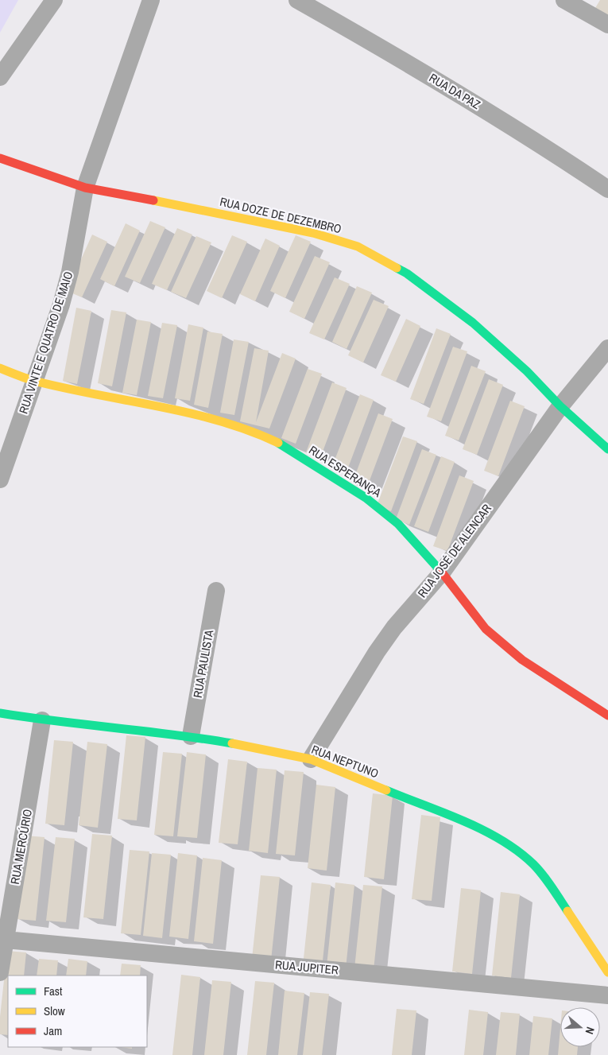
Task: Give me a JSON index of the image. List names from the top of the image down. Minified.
{"streets":{"street":["RUA DA PAZ","RUA DOZE DE DEZEMBRO","RUA VINTE E QUATRO DE MAIO","RUA ESPERANÇA","RUA JOSÉ DE ALENCAR","RUA PAULISTA","RUA NEPTUNO","RUA MERCÚRIO","RUA JUPITER"]},"crossings":[["RUA DOZE DE DEZEMBRO","RUA VINTE E QUATRO DE MAIO"],["RUA DOZE DE DEZEMBRO","RUA JOSÉ DE ALENCAR"],["RUA VINTE E QUATRO DE MAIO","RUA ESPERANÇA"],["RUA ESPERANÇA","RUA JOSÉ DE ALENCAR"],["RUA JOSÉ DE ALENCAR","RUA NEPTUNO"],["RUA PAULISTA","RUA NEPTUNO"],["RUA NEPTUNO","RUA MERCÚRIO"],["RUA MERCÚRIO","RUA JUPITER"]],"legend":["Fast","Slow","Jam"],"north":"right"}
